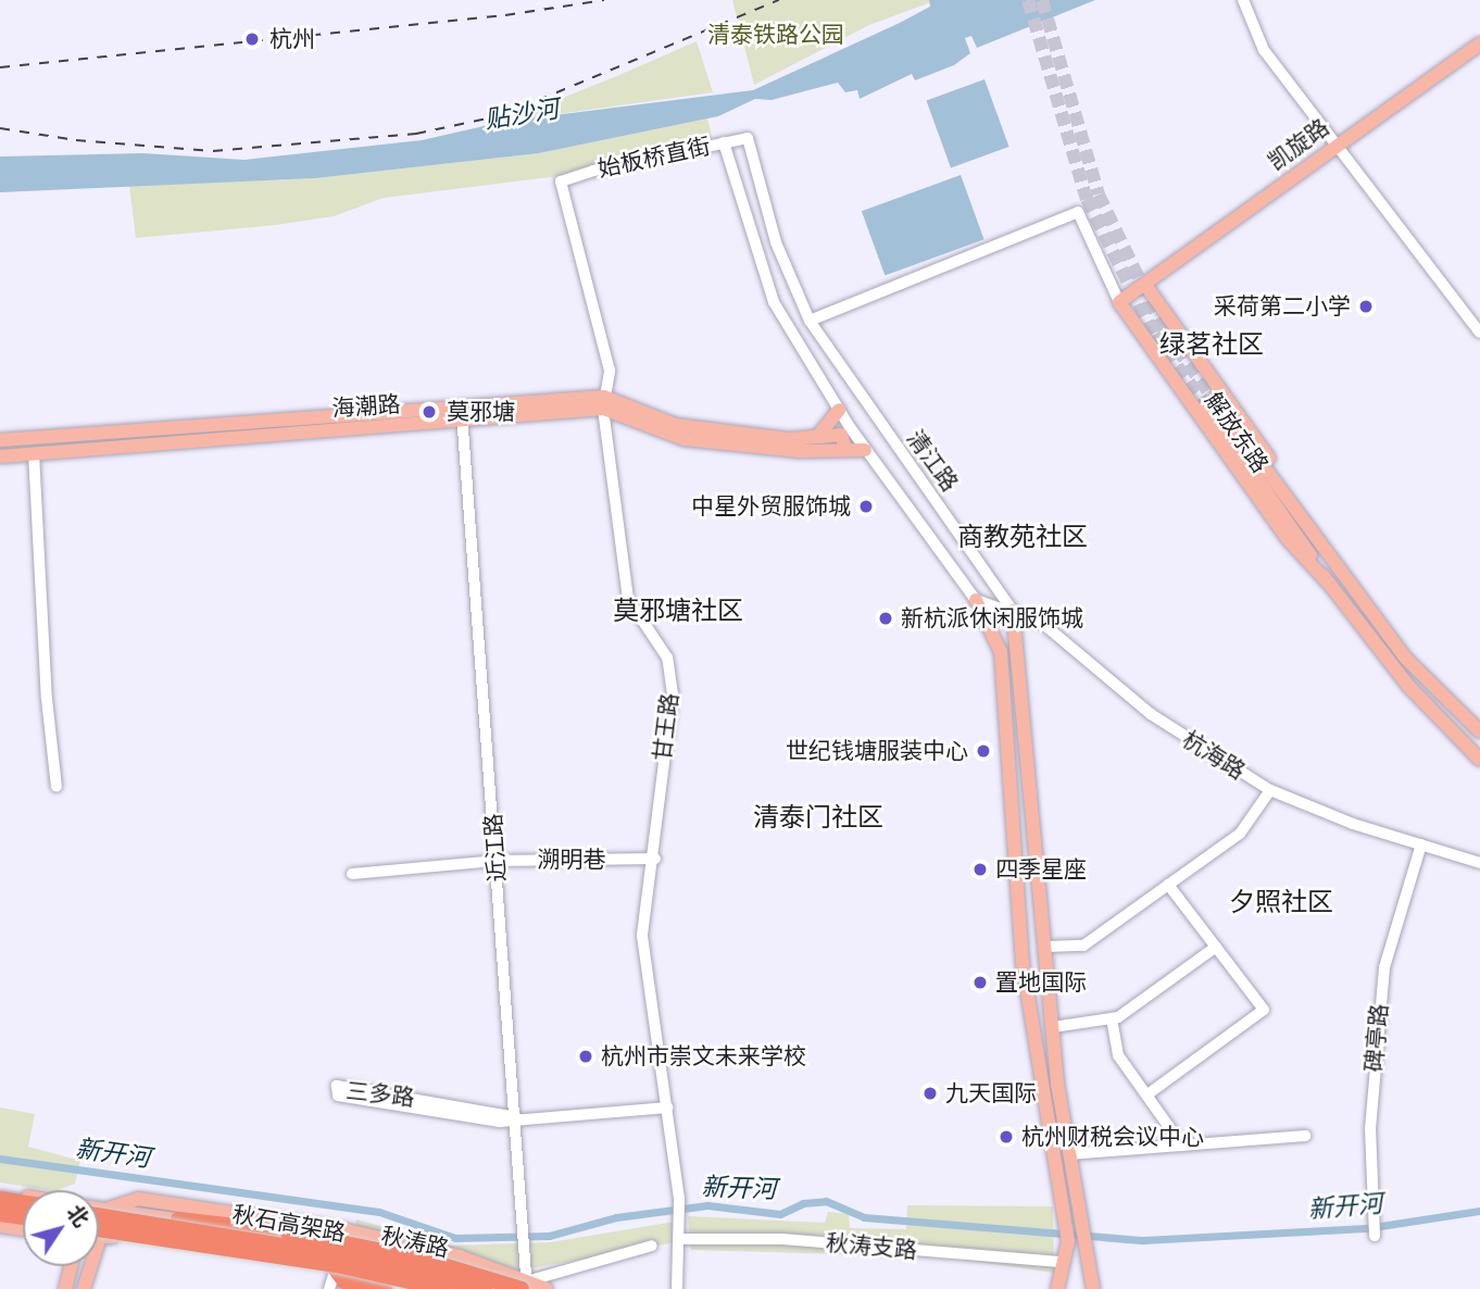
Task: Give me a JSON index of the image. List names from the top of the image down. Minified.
{"streets":{"highway":["秋石高架路"],"main road":["凯旋路","海潮路","解放东路","清江路","秋涛路"],"street":["始板桥直街","甘王路","杭海路","近江路","溯明巷","碑亭路","三多路","秋涛支路"]},"crossings":[["凯旋路","解放东路"],["始板桥直街","清江路"],["始板桥直街","甘王路"],["海潮路","清江路"],["海潮路","甘王路"],["海潮路","近江路"],["清江路","杭海路"],["甘王路","溯明巷"],["甘王路","三多路"],["甘王路","秋涛支路"],["杭海路","碑亭路"],["近江路","溯明巷"],["近江路","三多路"],["秋石高架路","秋涛路"]],"districts":["绿茗社区","商教苑社区","莫邪塘社区","清泰门社区","夕照社区"],"water":["贴沙河","新开河"],"parks":["清泰铁路公园"],"places":["杭州","采荷第二小学","莫邪塘","中星外贸服饰城","新杭派休闲服饰城","世纪钱塘服装中心","四季星座","置地国际","杭州市崇文未来学校","九天国际","杭州财税会议中心"],"north":"top right"}
